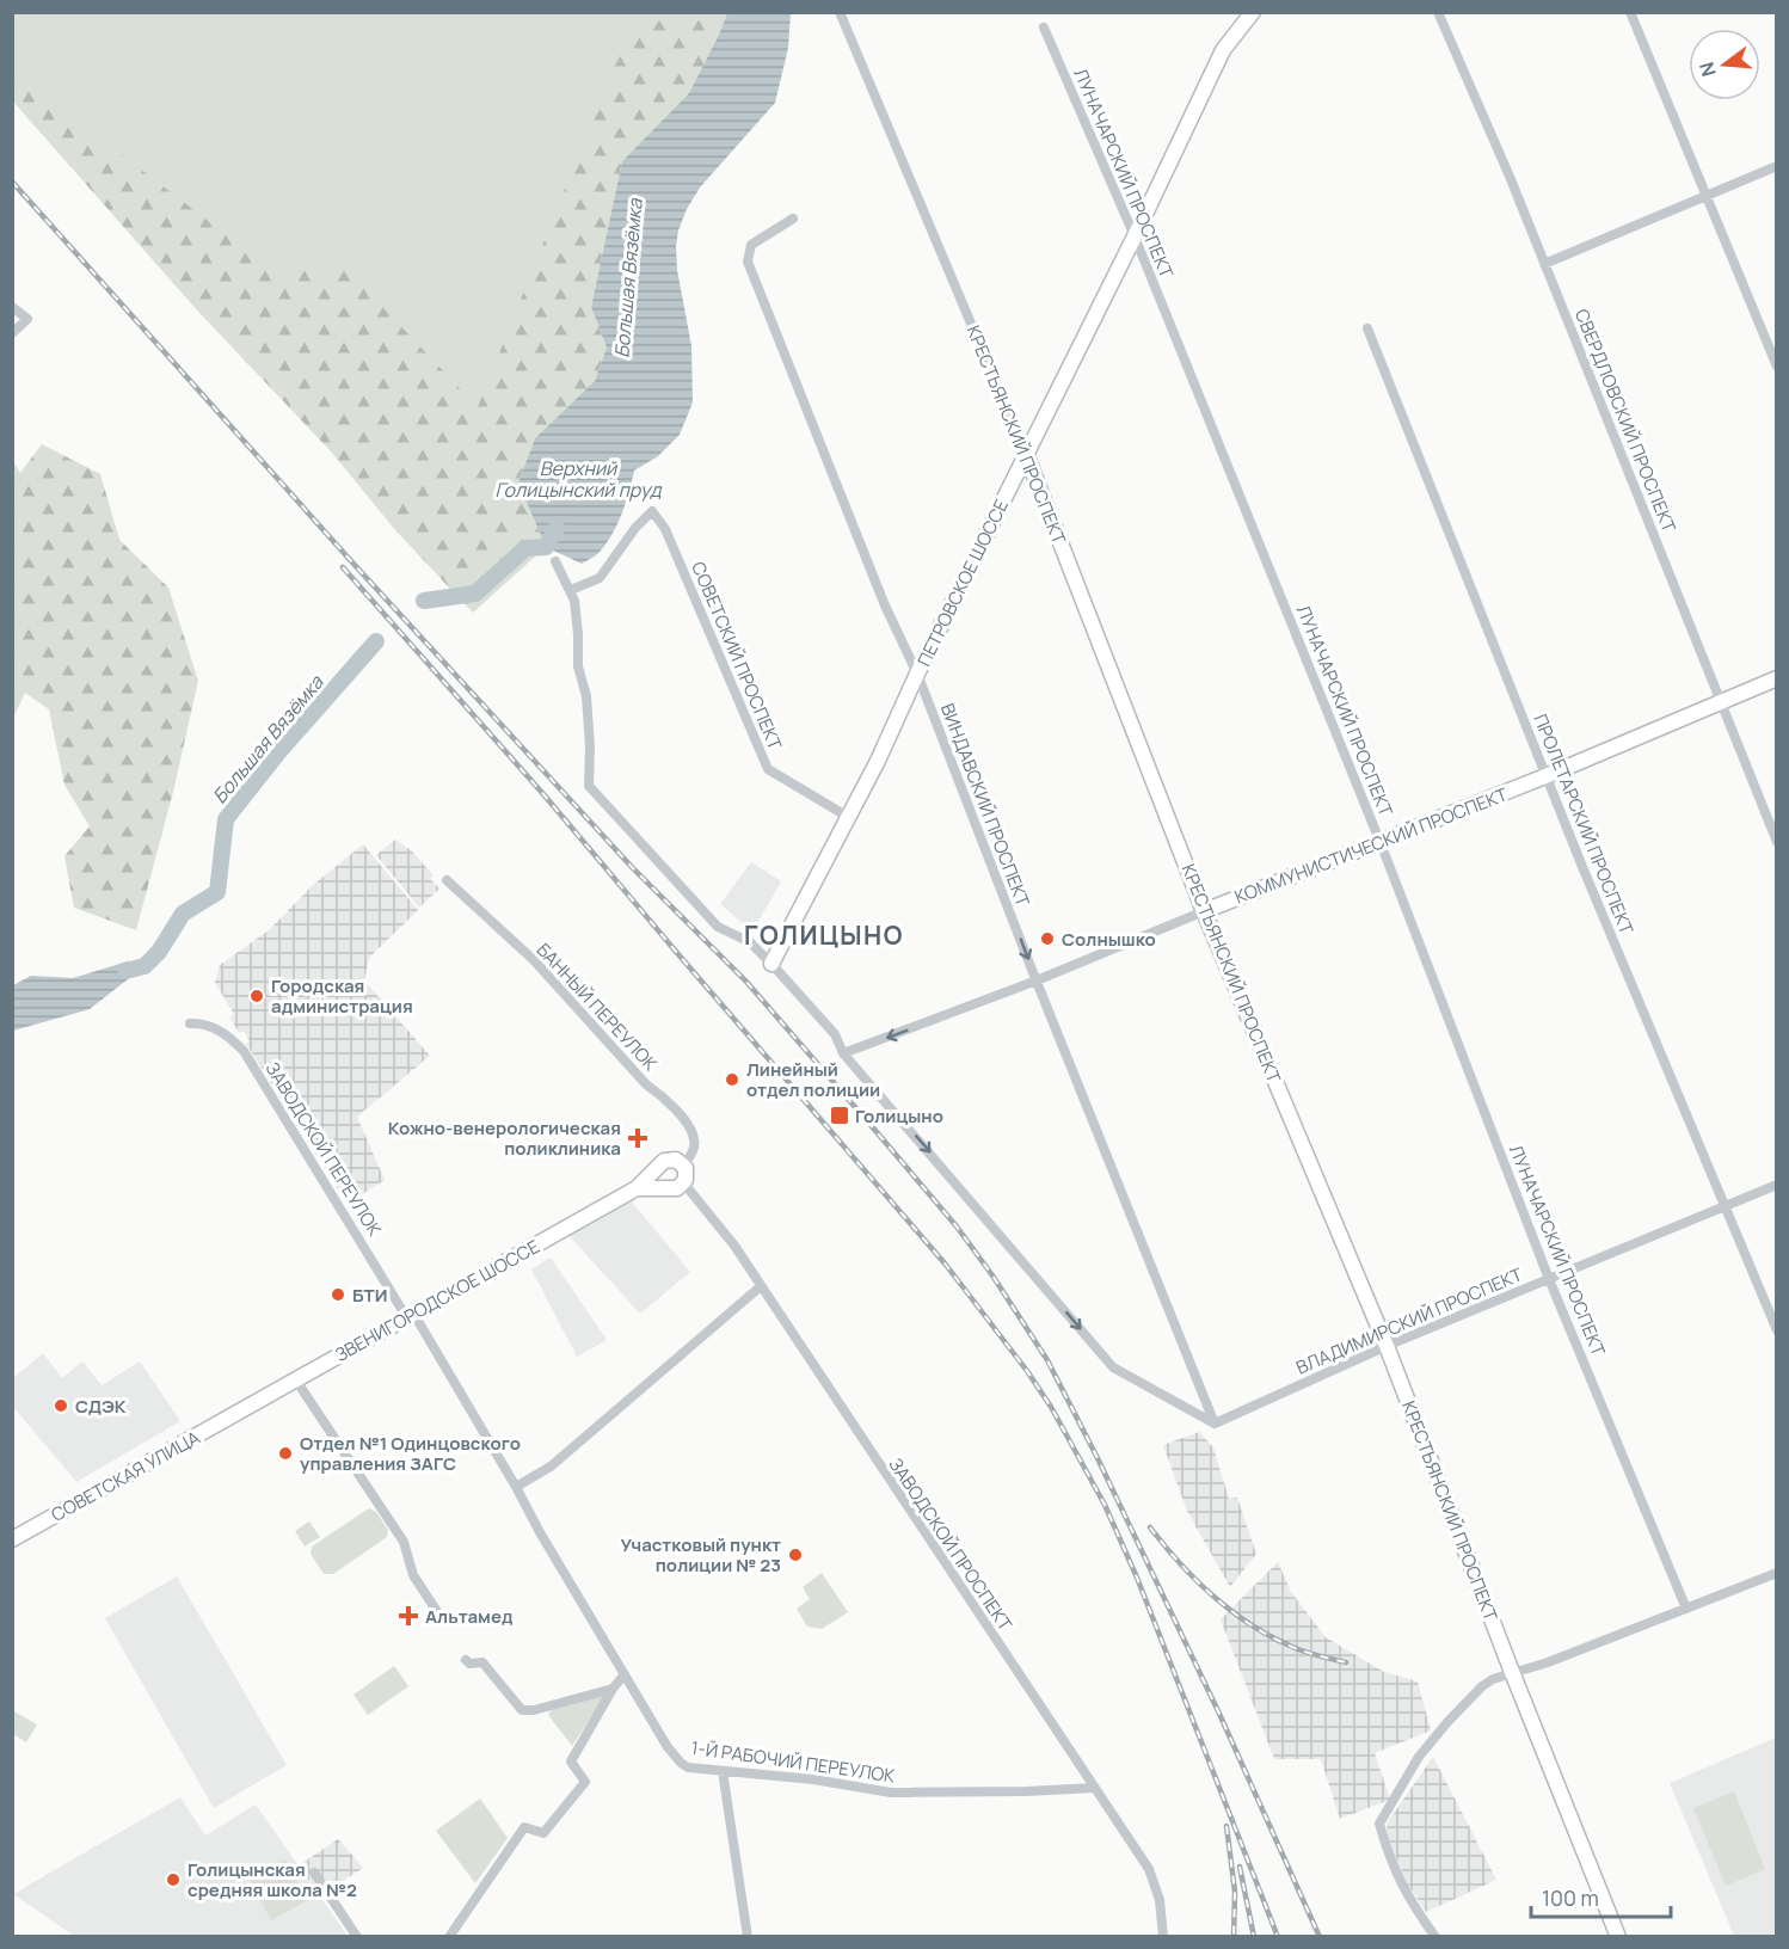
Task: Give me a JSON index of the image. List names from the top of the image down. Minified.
{"streets":{"street":["ЛУНАЧАРСКИЙ ПРОСПЕКТ","СВЕРДЛОВСКИЙ ПРОСПЕКТ","КРЕСТЬЯНСКИЙ ПРОСПЕКТ","ПЕТРОВСКОЕ ШОССЕ","СОВЕТСКИЙ ПРОСПЕКТ","ВИНДАВСКИЙ ПРОСПЕКТ","ПРОЛЕТАРСКИЙ ПРОСПЕКТ","КОММУНИСТИЧЕСКИЙ ПРОСПЕКТ","БАННЫЙ ПЕРЕУЛОК","ЗАВОДСКОЙ ПЕРЕУЛОК","ЗВЕНИГОРОДСКОЕ ШОССЕ","ВЛАДИМИРСКИЙ ПРОСПЕКТ","СОВЕТСКАЯ УЛИЦА","ЗАВОДСКОЙ ПРОСПЕКТ","1-Й РАБОЧИЙ ПЕРЕУЛОК"]},"crossings":[["ЛУНАЧАРСКИЙ ПРОСПЕКТ","ПЕТРОВСКОЕ ШОССЕ"],["ЛУНАЧАРСКИЙ ПРОСПЕКТ","КОММУНИСТИЧЕСКИЙ ПРОСПЕКТ"],["ЛУНАЧАРСКИЙ ПРОСПЕКТ","ВЛАДИМИРСКИЙ ПРОСПЕКТ"],["СВЕРДЛОВСКИЙ ПРОСПЕКТ","КОММУНИСТИЧЕСКИЙ ПРОСПЕКТ"],["КРЕСТЬЯНСКИЙ ПРОСПЕКТ","ПЕТРОВСКОЕ ШОССЕ"],["КРЕСТЬЯНСКИЙ ПРОСПЕКТ","КОММУНИСТИЧЕСКИЙ ПРОСПЕКТ"],["КРЕСТЬЯНСКИЙ ПРОСПЕКТ","ВЛАДИМИРСКИЙ ПРОСПЕКТ"],["ПЕТРОВСКОЕ ШОССЕ","СОВЕТСКИЙ ПРОСПЕКТ"],["ПЕТРОВСКОЕ ШОССЕ","ВИНДАВСКИЙ ПРОСПЕКТ"],["ВИНДАВСКИЙ ПРОСПЕКТ","КОММУНИСТИЧЕСКИЙ ПРОСПЕКТ"],["ВИНДАВСКИЙ ПРОСПЕКТ","ВЛАДИМИРСКИЙ ПРОСПЕКТ"],["ПРОЛЕТАРСКИЙ ПРОСПЕКТ","КОММУНИСТИЧЕСКИЙ ПРОСПЕКТ"],["ПРОЛЕТАРСКИЙ ПРОСПЕКТ","ВЛАДИМИРСКИЙ ПРОСПЕКТ"],["БАННЫЙ ПЕРЕУЛОК","ЗАВОДСКОЙ ПРОСПЕКТ"],["ЗАВОДСКОЙ ПЕРЕУЛОК","ЗВЕНИГОРОДСКОЕ ШОССЕ"],["ЗАВОДСКОЙ ПЕРЕУЛОК","1-Й РАБОЧИЙ ПЕРЕУЛОК"],["ЗВЕНИГОРОДСКОЕ ШОССЕ","СОВЕТСКАЯ УЛИЦА"],["ЗВЕНИГОРОДСКОЕ ШОССЕ","1-Й РАБОЧИЙ ПЕРЕУЛОК"],["ЗАВОДСКОЙ ПРОСПЕКТ","1-Й РАБОЧИЙ ПЕРЕУЛОК"]],"districts":["ГОЛИЦЫНО"],"water":["Большая Вязёмка","Верхний Голицынский пруд"],"places":{"other":["Солнышко","Городская администрация","Линейный отдел полиции","БТИ","СДЭК","Отдел №1 Одинцовского управления ЗАГС","Участковый пункт полиции № 23","Голицынская средняя школа №2"],"transit":["Голицыно"],"health":["Кожно-венерологическая поликлиника","Альтамед"]},"scale_bar":"100 m","north":"left"}
